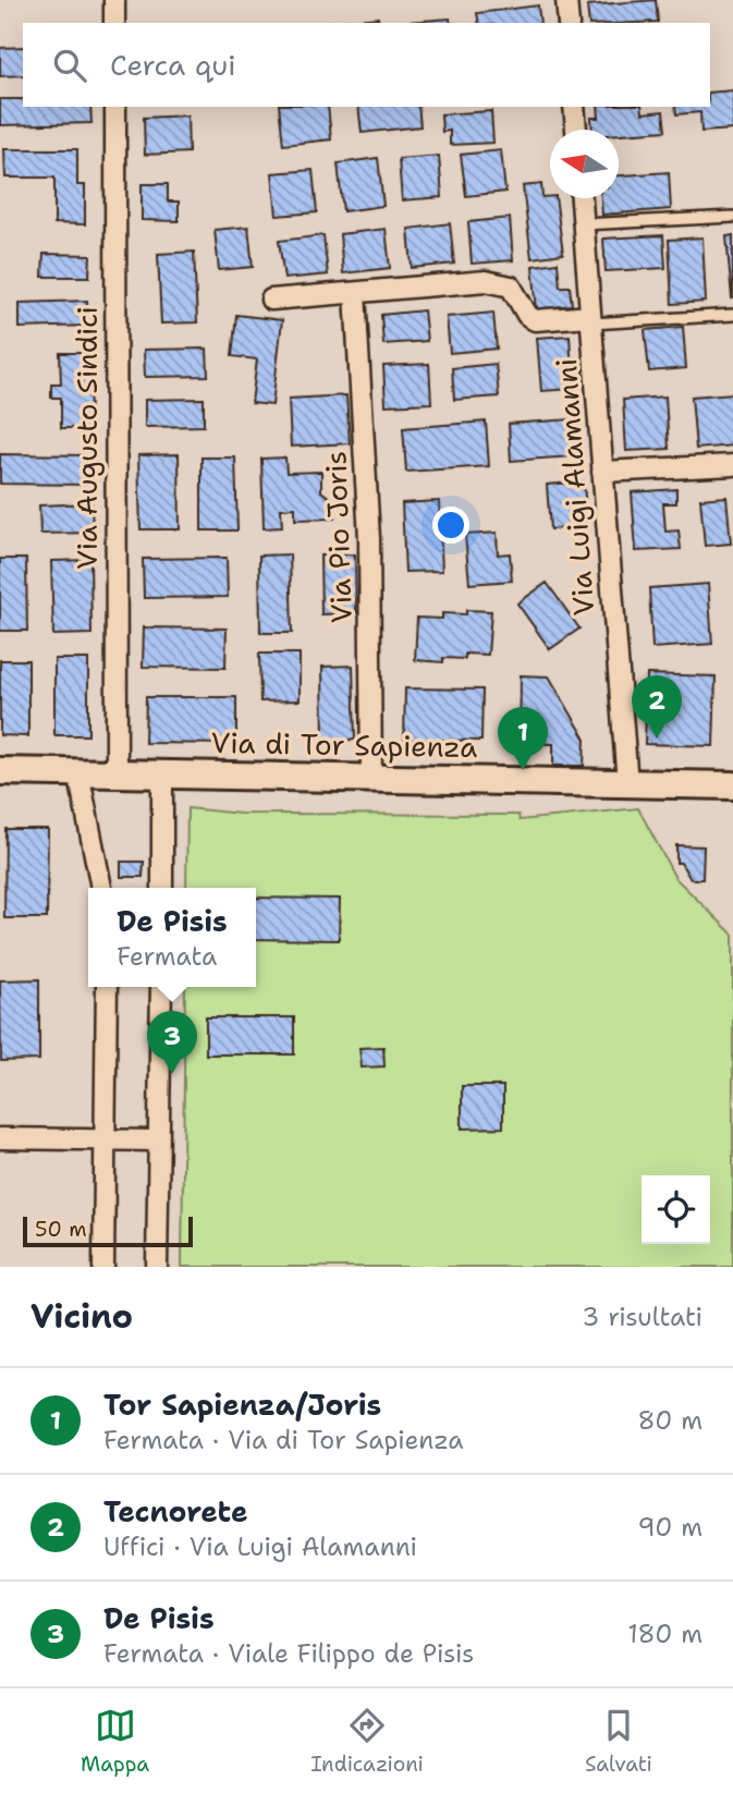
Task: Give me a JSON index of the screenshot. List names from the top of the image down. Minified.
{"streets":{"street":["Via Augusto Sindici","Via Luigi Alamanni","Via Pio Joris","Via di Tor Sapienza"]},"crossings":[["Via Augusto Sindici","Via di Tor Sapienza"],["Via Luigi Alamanni","Via di Tor Sapienza"],["Via Pio Joris","Via di Tor Sapienza"]],"scale_bar":"50 m","north":"left","page":{"search":"Cerca qui","pins":["2","1","3"],"popup":["De Pisis","Fermata"],"scale":"50 m","heading":["Vicino","3 risultati"],"list":[{"mark":"1","name":"Tor Sapienza/Joris","note":"Fermata · Via di Tor Sapienza","value":"80 m"},{"mark":"2","name":"Tecnorete","note":"Uffici · Via Luigi Alamanni","value":"90 m"},{"mark":"3","name":"De Pisis","note":"Fermata · Viale Filippo de Pisis","value":"180 m"}],"nav":["Mappa","Indicazioni","Salvati"]}}
